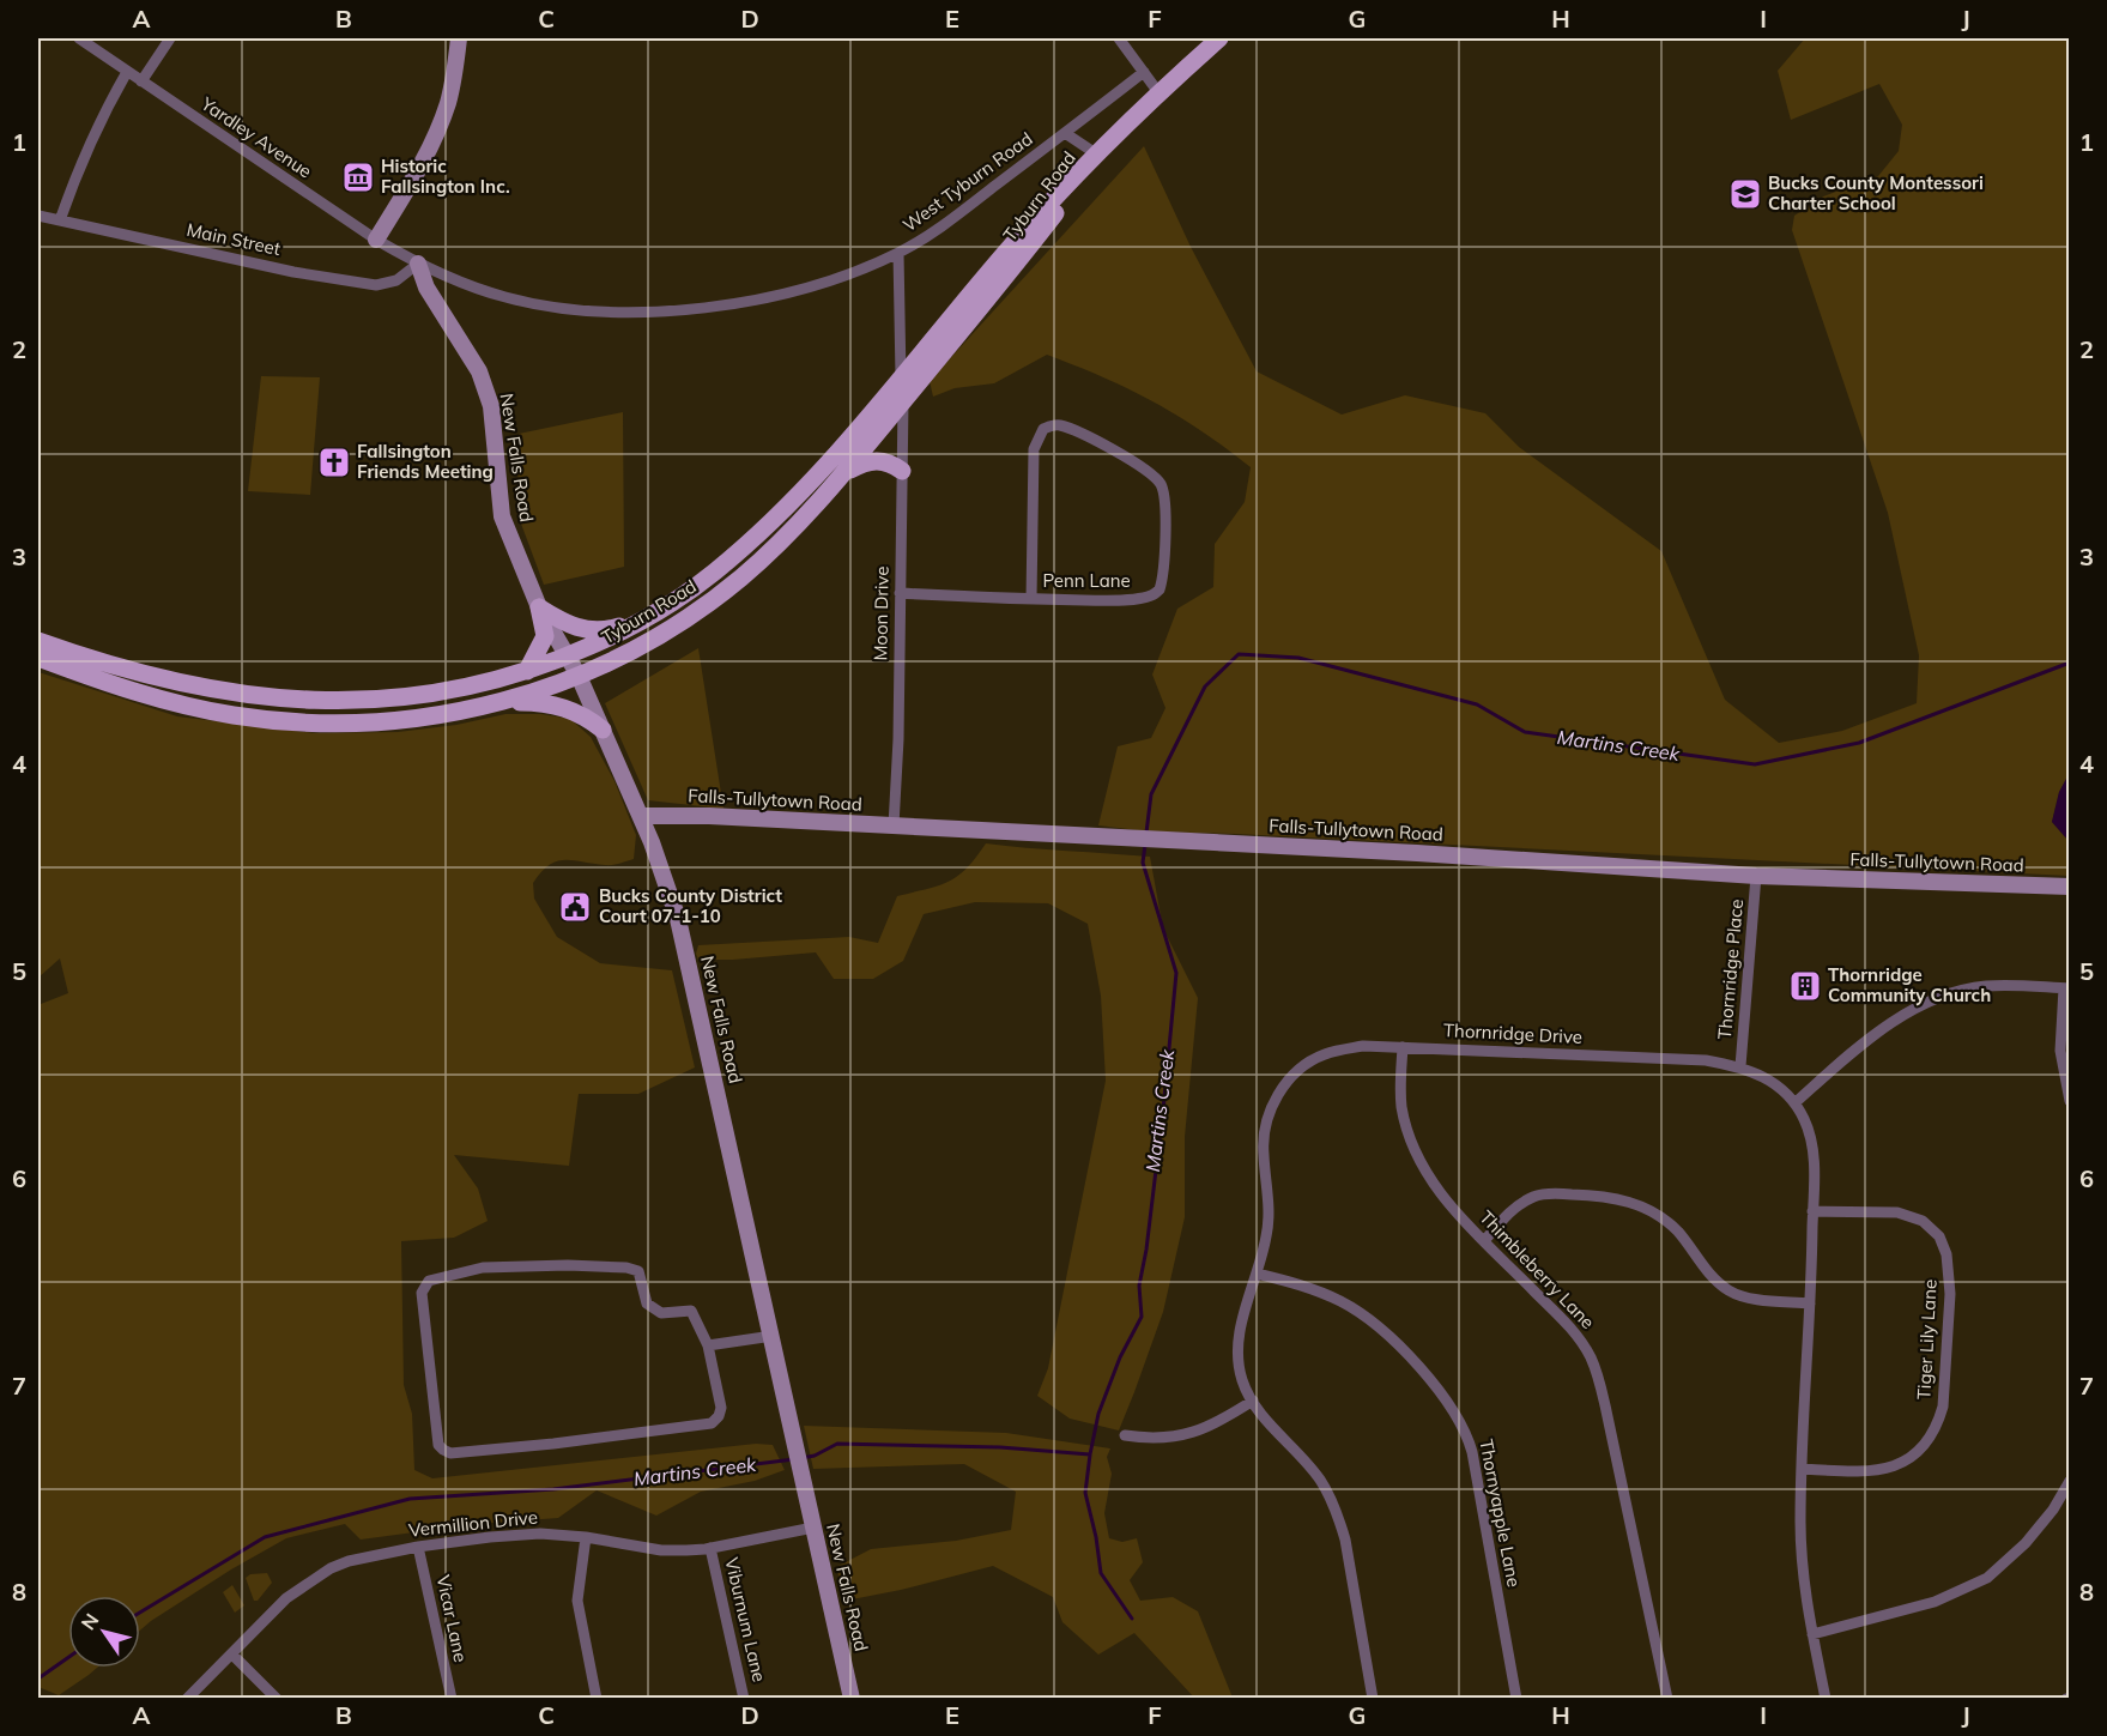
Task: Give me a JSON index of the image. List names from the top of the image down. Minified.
{"streets":{"main road":["Tyburn Road"],"street":["Yardley Avenue","West Tyburn Road","Main Street","New Falls Road","Penn Lane","Moon Drive","Falls-Tullytown Road","Thornridge Place","Thornridge Drive","Thimbleberry Lane","Tiger Lily Lane","Thornyapple Lane","Vermillion Drive","Vicar Lane","Viburnum Lane"]},"crossings":[["Yardley Avenue","West Tyburn Road"],["Yardley Avenue","Main Street"],["Yardley Avenue","New Falls Road"],["West Tyburn Road","Main Street"],["West Tyburn Road","New Falls Road"],["Tyburn Road","New Falls Road"],["Tyburn Road","Moon Drive"],["Main Street","New Falls Road"],["New Falls Road","Falls-Tullytown Road"],["New Falls Road","Vermillion Drive"],["Penn Lane","Moon Drive"],["Moon Drive","Falls-Tullytown Road"],["Falls-Tullytown Road","Thornridge Place"],["Thornridge Place","Thornridge Drive"],["Thornridge Drive","Thimbleberry Lane"],["Thornridge Drive","Tiger Lily Lane"],["Thornridge Drive","Thornyapple Lane"],["Vermillion Drive","Vicar Lane"],["Vermillion Drive","Viburnum Lane"]],"water":["Martins Creek"],"places":{"museum":["Historic Fallsington Inc."],"school or university":["Bucks County Montessori Charter School"],"church":["Fallsington Friends Meeting"],"public building":["Bucks County District Court 07-1-10"],"building":["Thornridge Community Church"]},"north":"top left","grid":{"columns":["A","B","C","D","E","F","G","H","I","J"],"rows":["1","2","3","4","5","6","7","8"]}}
